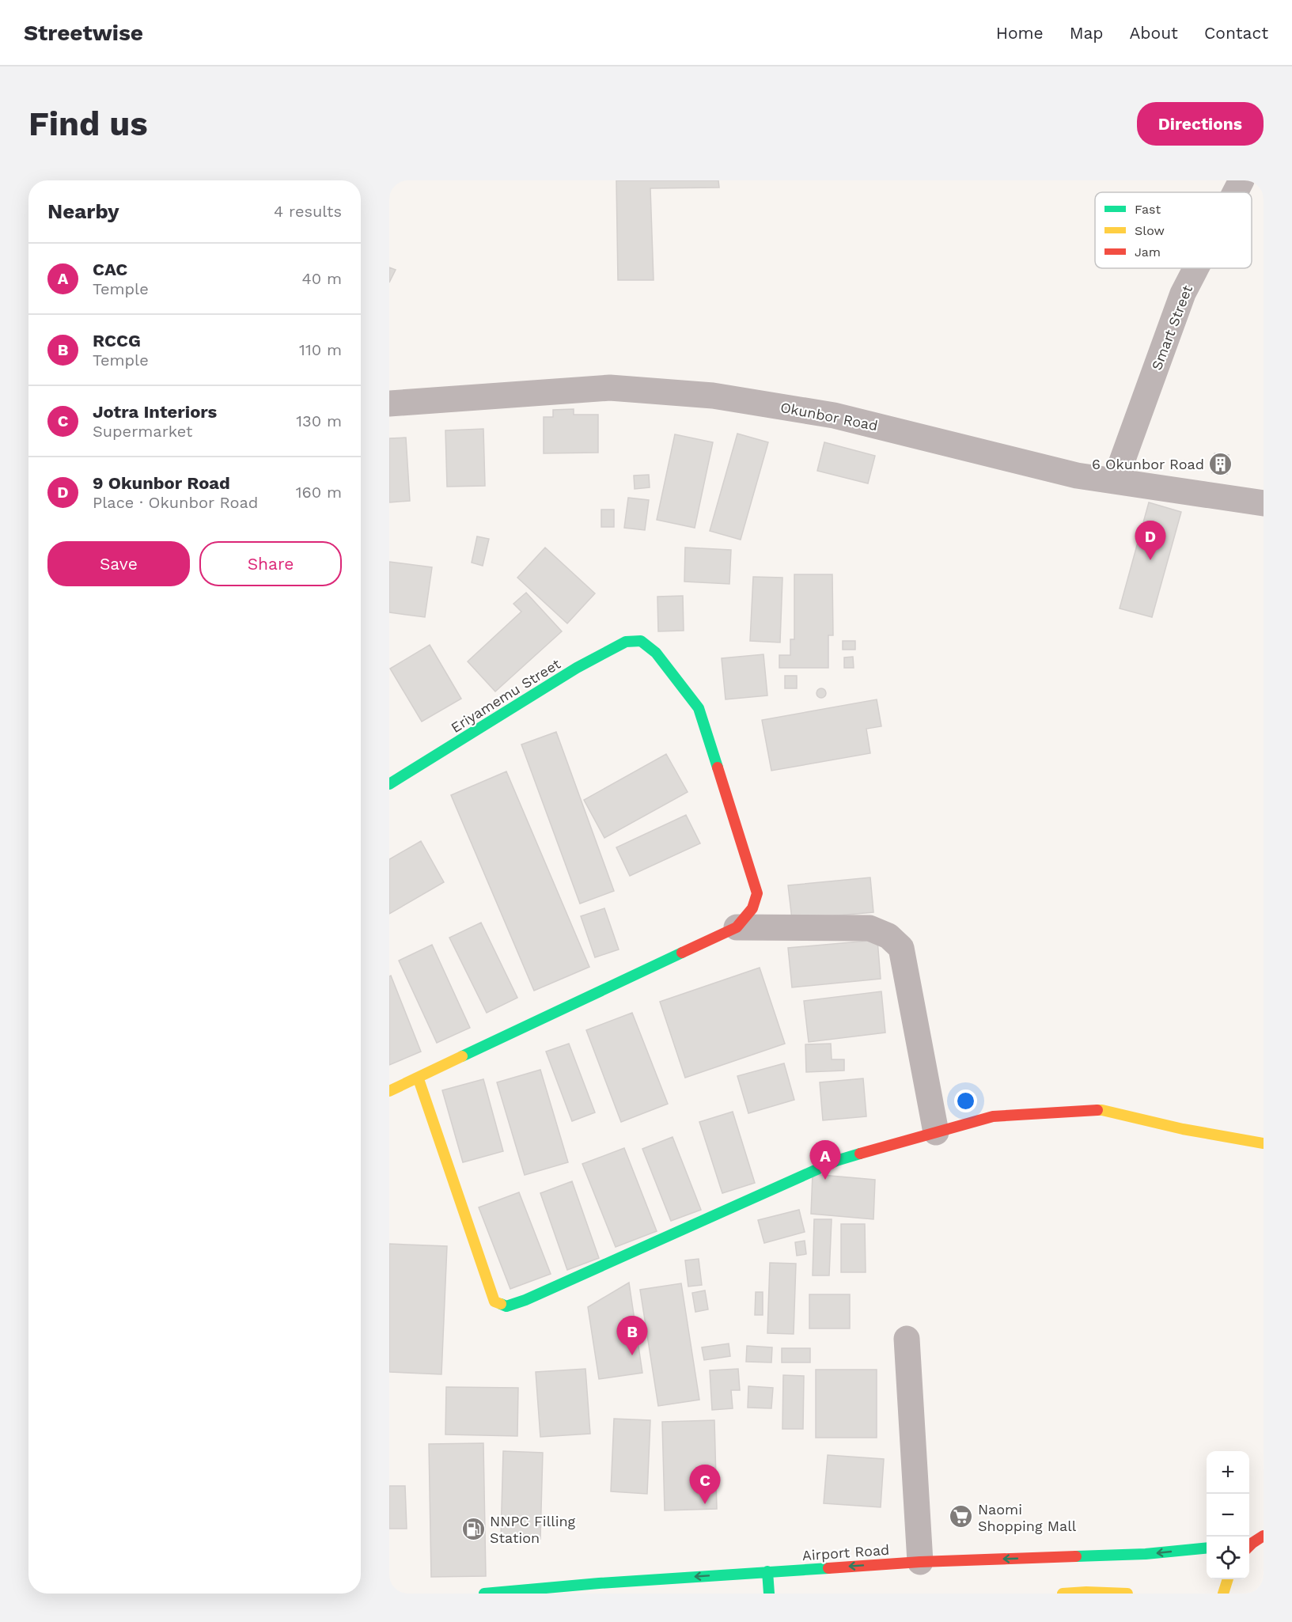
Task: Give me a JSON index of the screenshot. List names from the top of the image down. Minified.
{"streets":{"main road":["Eriyamemu Street","Airport Road"],"street":["Smart Street","Okunbor Road"]},"crossings":[["Smart Street","Okunbor Road"]],"one_way":["Airport Road"],"places":{"building":["6 Okunbor Road"],"supermarket":["Naomi Shopping Mall"],"fuel station":["NNPC Filling Station"]},"legend":["Fast","Slow","Jam"],"page":{"header":"Streetwise","nav":["Home","Map","About","Contact"],"buttons":["Directions",["Save","Share"]],"title":"Find us","heading":["Nearby","4 results"],"list":[{"mark":"A","name":"CAC","note":"Temple","value":"40 m"},{"mark":"B","name":"RCCG","note":"Temple","value":"110 m"},{"mark":"C","name":"Jotra Interiors","note":"Supermarket","value":"130 m"},{"mark":"D","name":"9 Okunbor Road","note":"Place · Okunbor Road","value":"160 m"}],"pins":["D","A","B","C"],"map_buttons":["+","−"]}}
